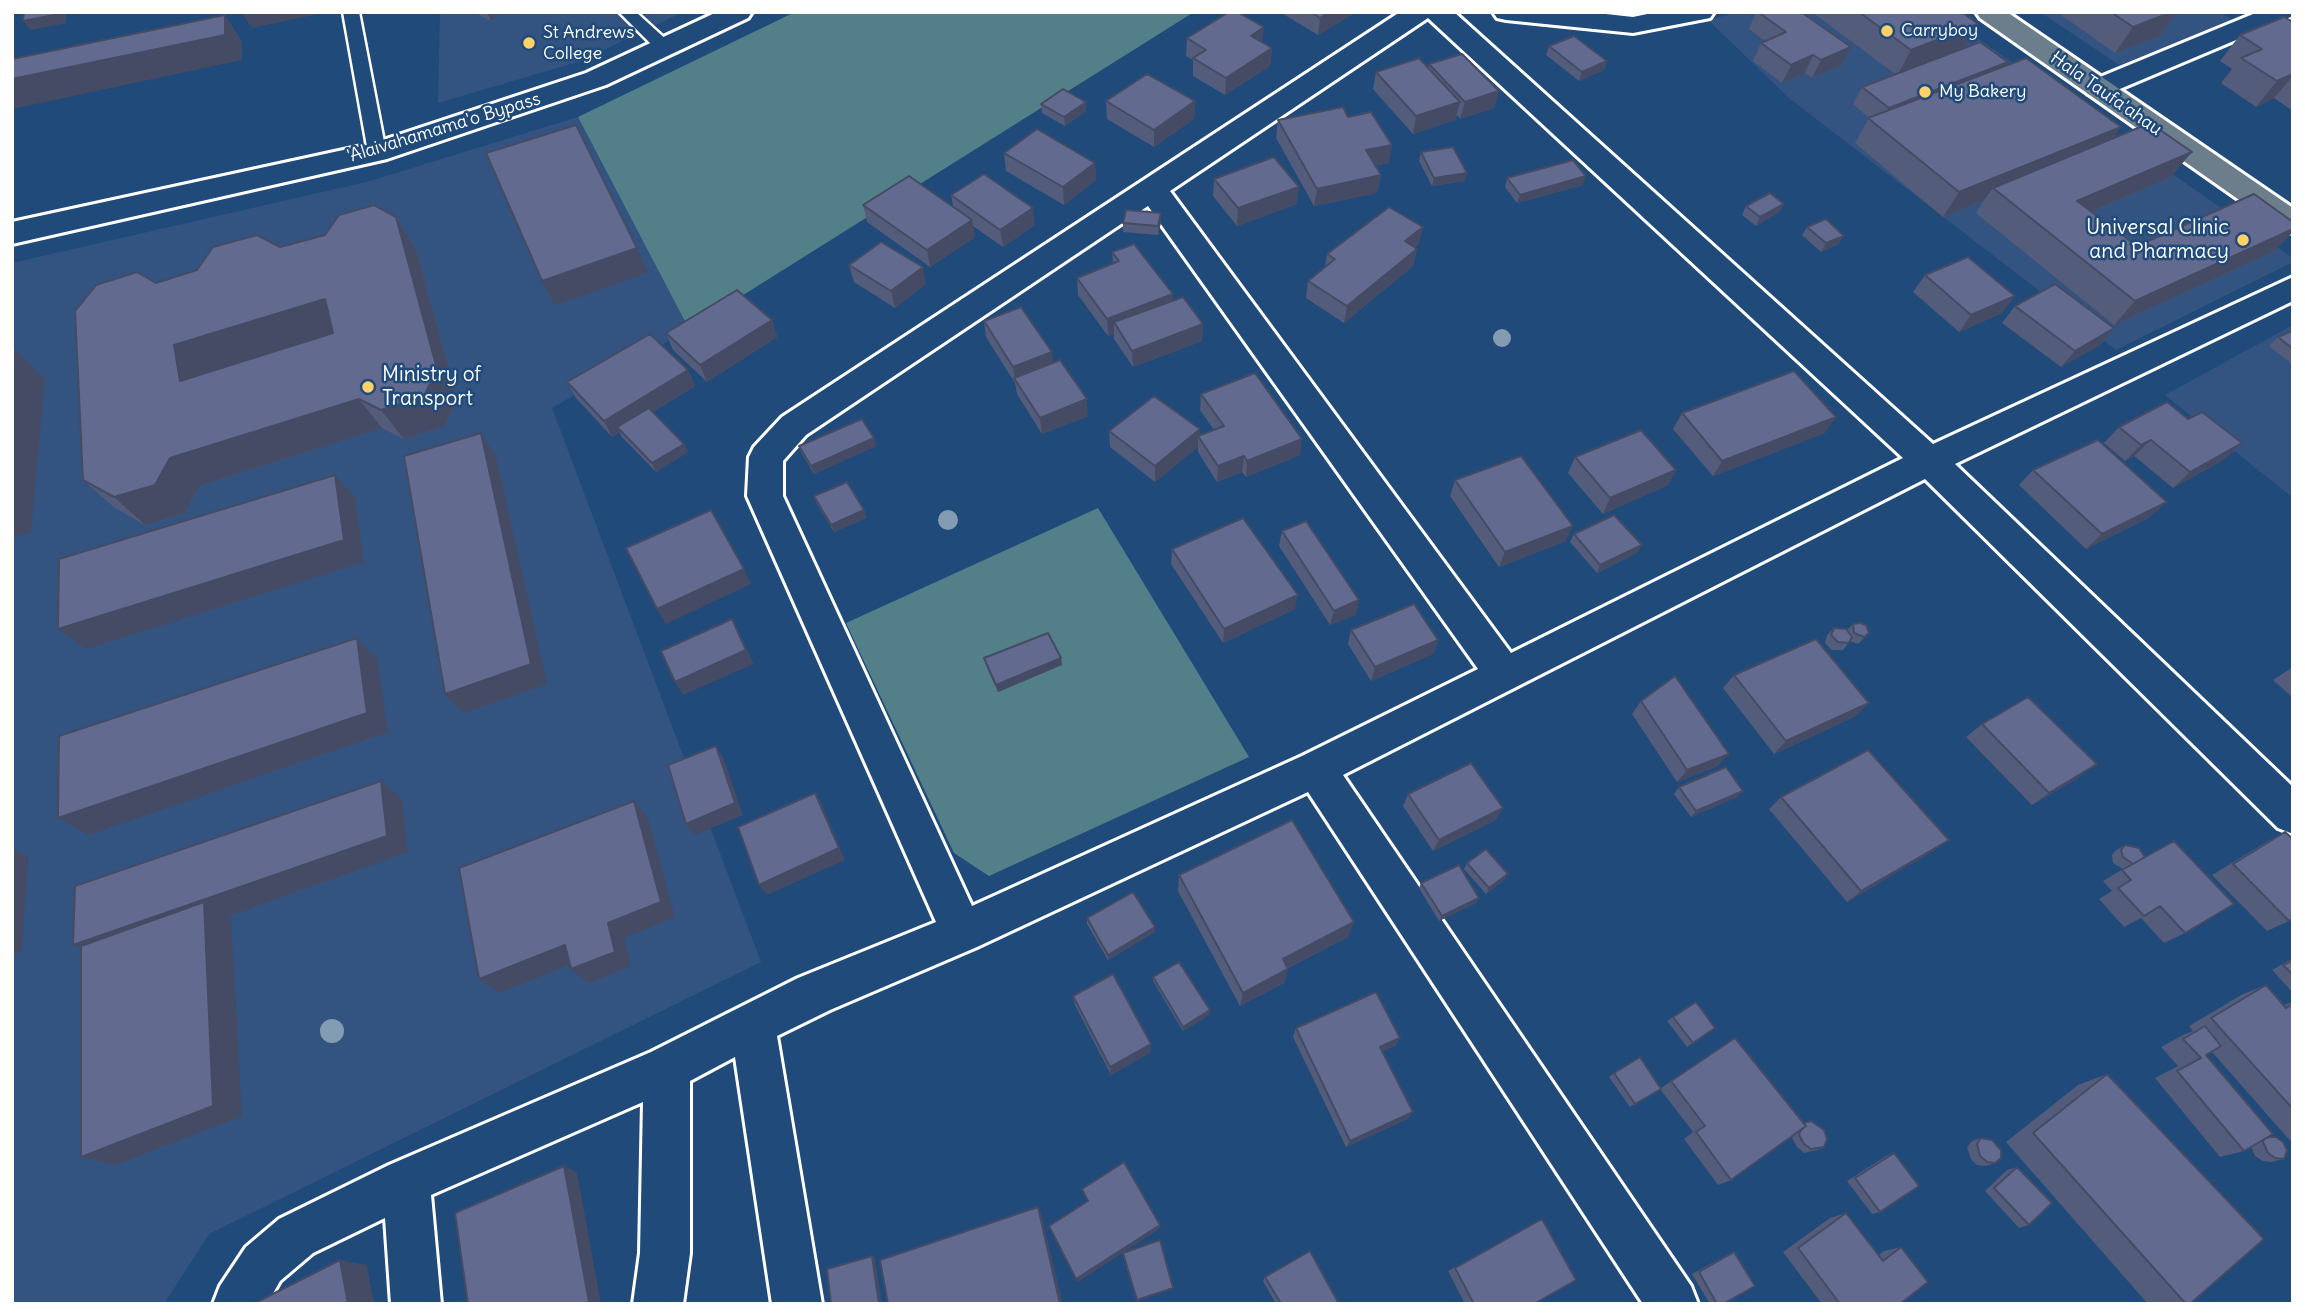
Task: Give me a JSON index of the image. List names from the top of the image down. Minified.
{"streets":{"main road":["Hala Taufa'ahau"],"street":["'Alaivahamama'o Bypass"]},"places":["Carryboy","St Andrews College","My Bakery","Universal Clinic and Pharmacy","Ministry of Transport"]}
